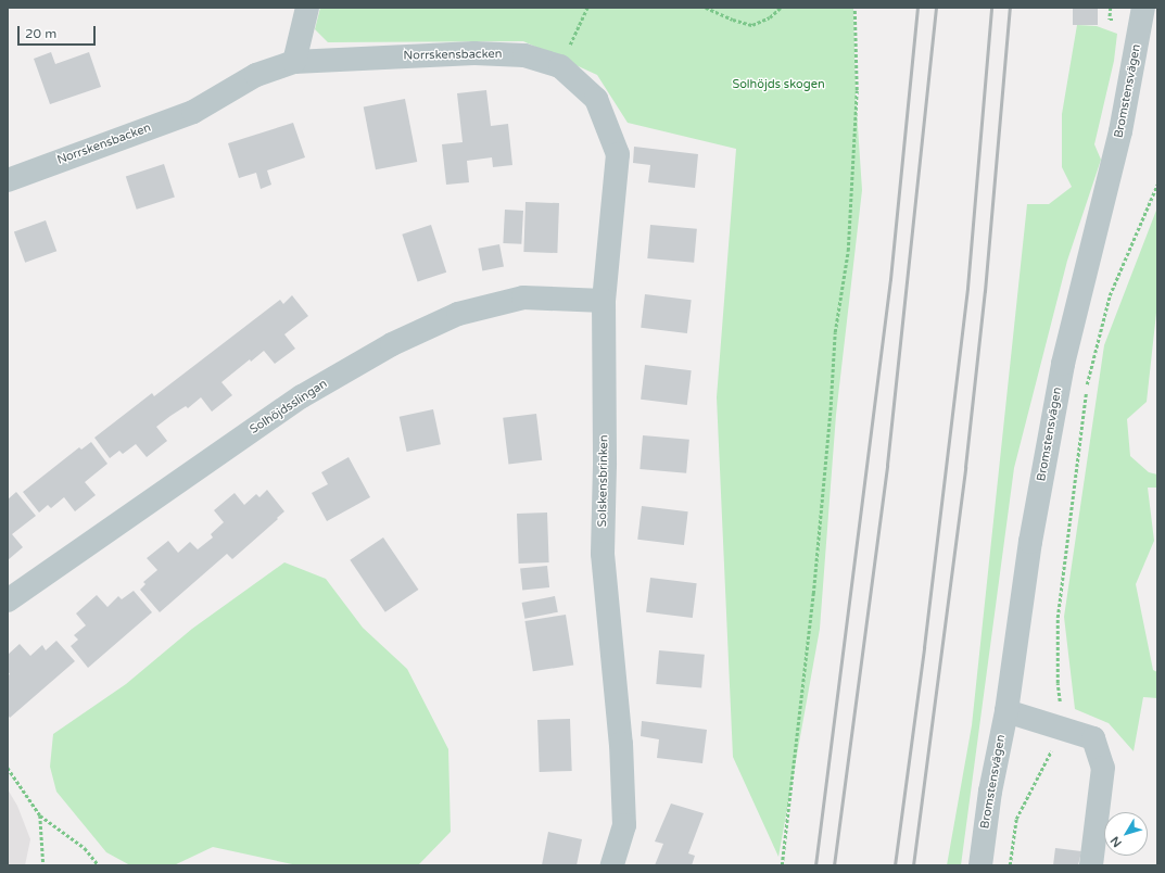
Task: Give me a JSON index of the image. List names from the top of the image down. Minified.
{"streets":{"street":["Norrskensbacken","Bromstensvägen","Solhöjdsslingan","Solskensbrinken"]},"crossings":[["Norrskensbacken","Solskensbrinken"],["Solhöjdsslingan","Solskensbrinken"]],"parks":["Solhöjds skogen"],"scale_bar":"20 m","north":"bottom left"}
